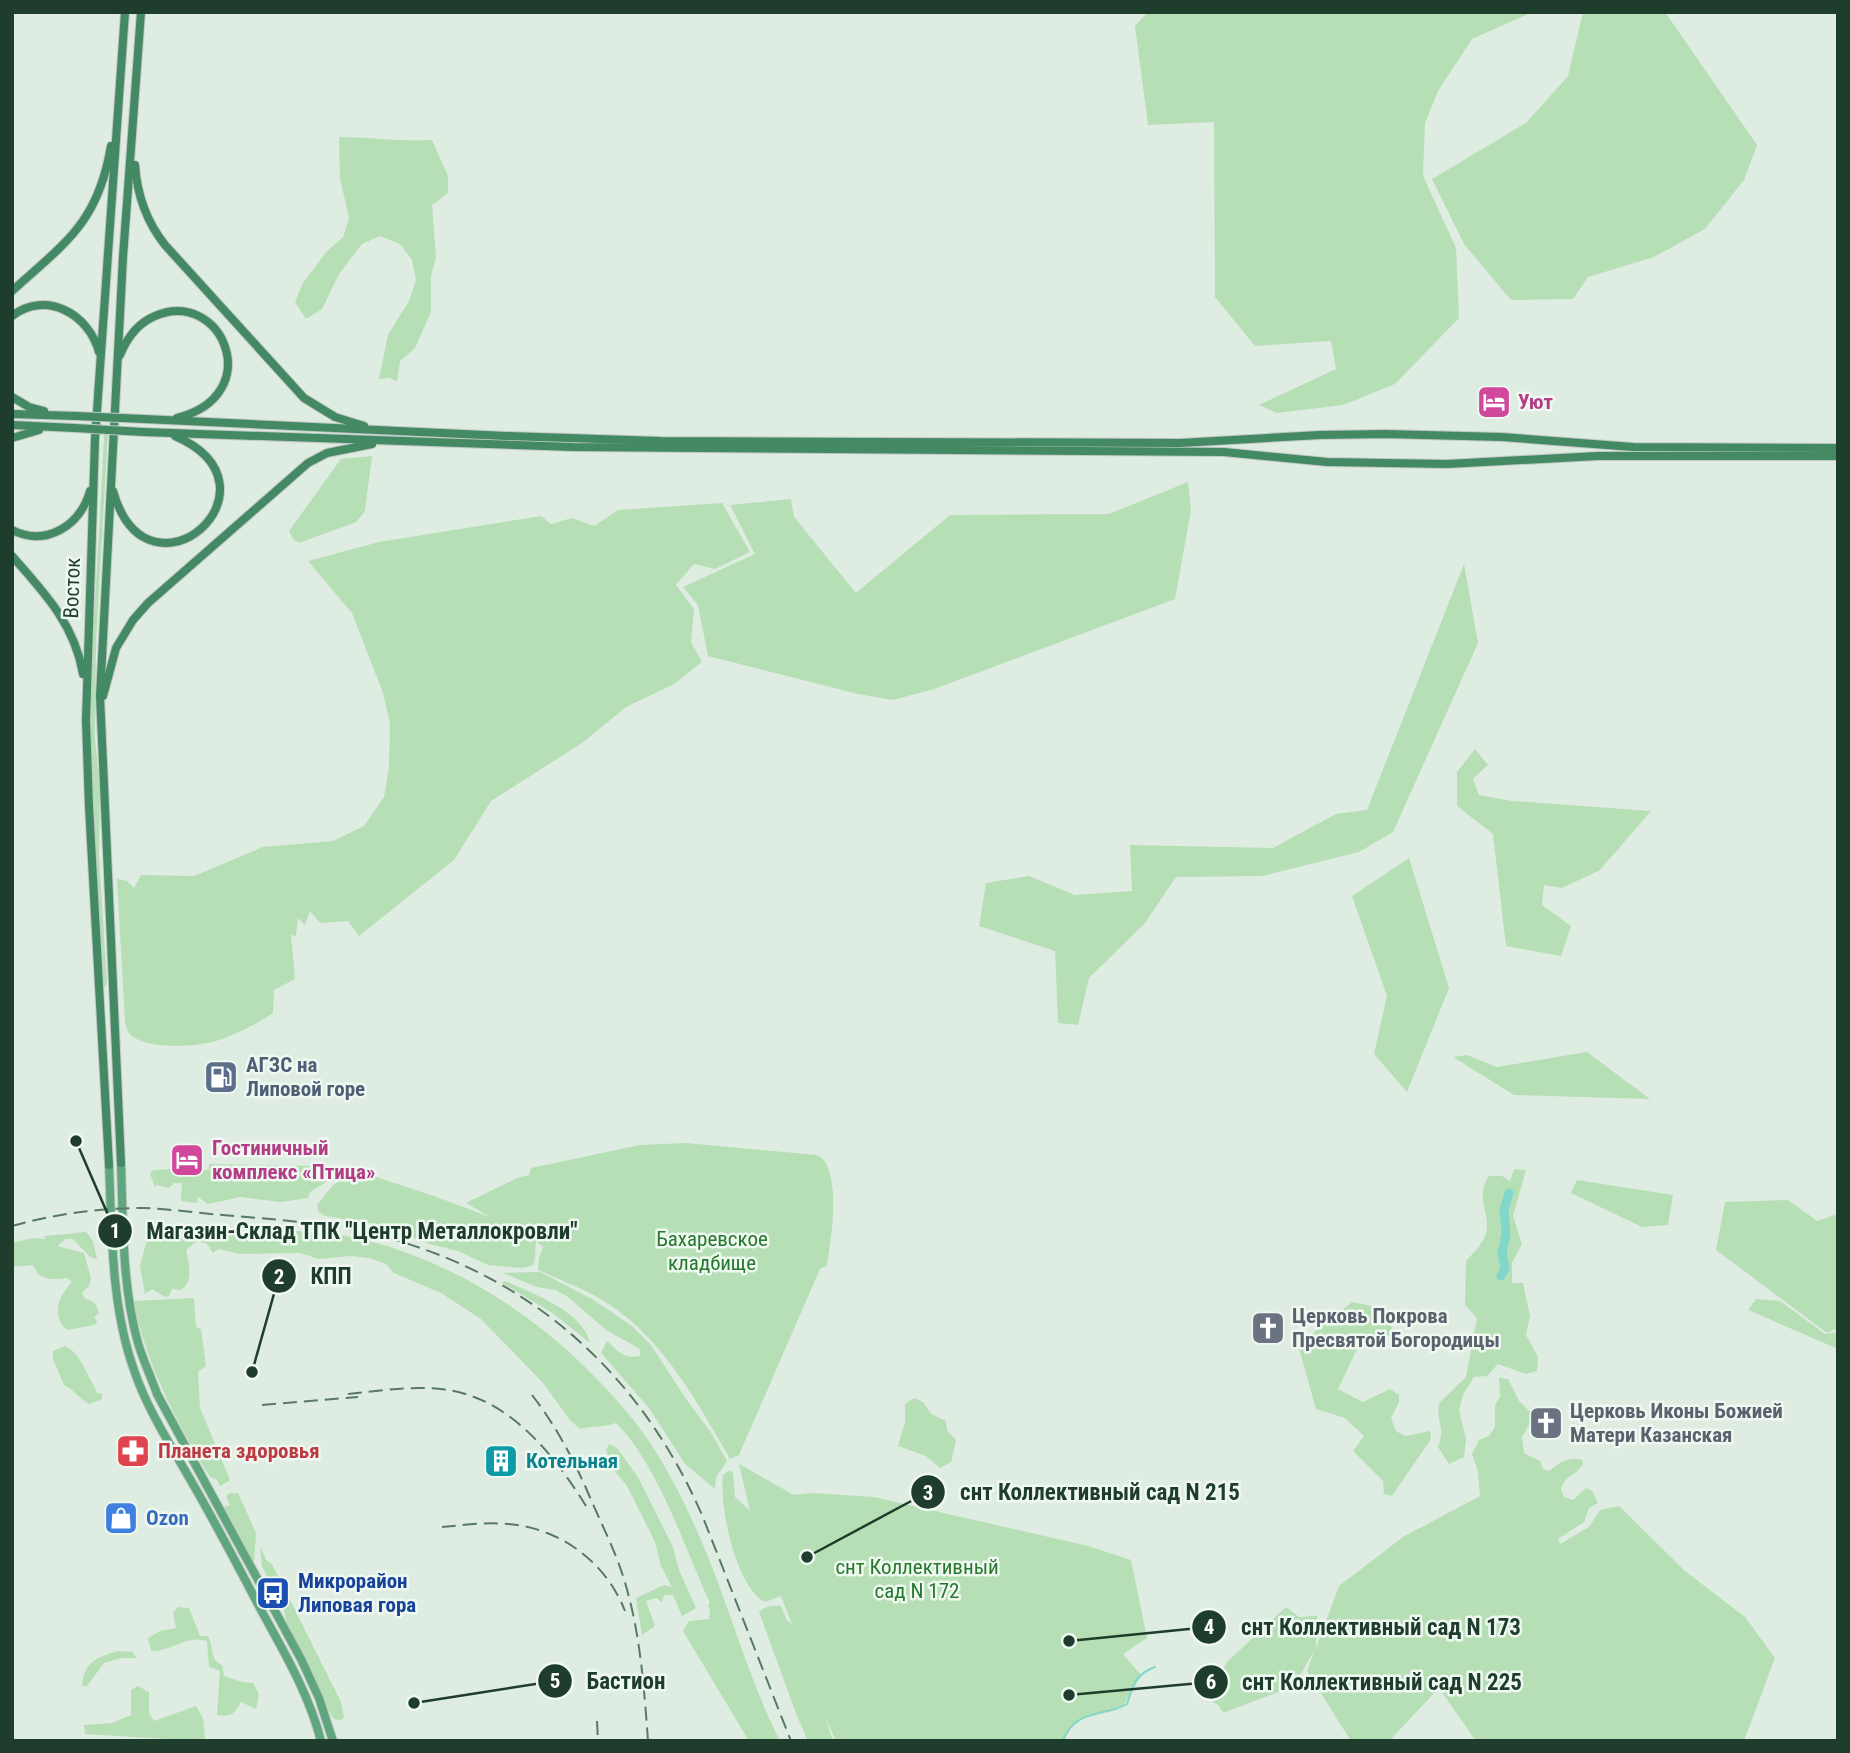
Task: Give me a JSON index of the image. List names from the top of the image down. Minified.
{"streets":{"highway":["Восток"]},"parks":["Бахаревское кладбище","снт Коллективный сад N 172"],"places":{"hotel":["Уют","Гостиничный комплекс «Птица»"],"fuel station":["АГЗС на Липовой горе"],"other":["Магазин-Склад ТПК \"Центр Металлокровли\"","КПП","снт Коллективный сад N 215","снт Коллективный сад N 173","снт Коллективный сад N 225","Бастион"],"church":["Церковь Покрова Пресвятой Богородицы","Церковь Иконы Божией Матери Казанская"],"pharmacy":["Планета здоровья"],"building":["Котельная"],"shop":["Ozon"],"bus stop":["Микрорайон Липовая гора"]}}
